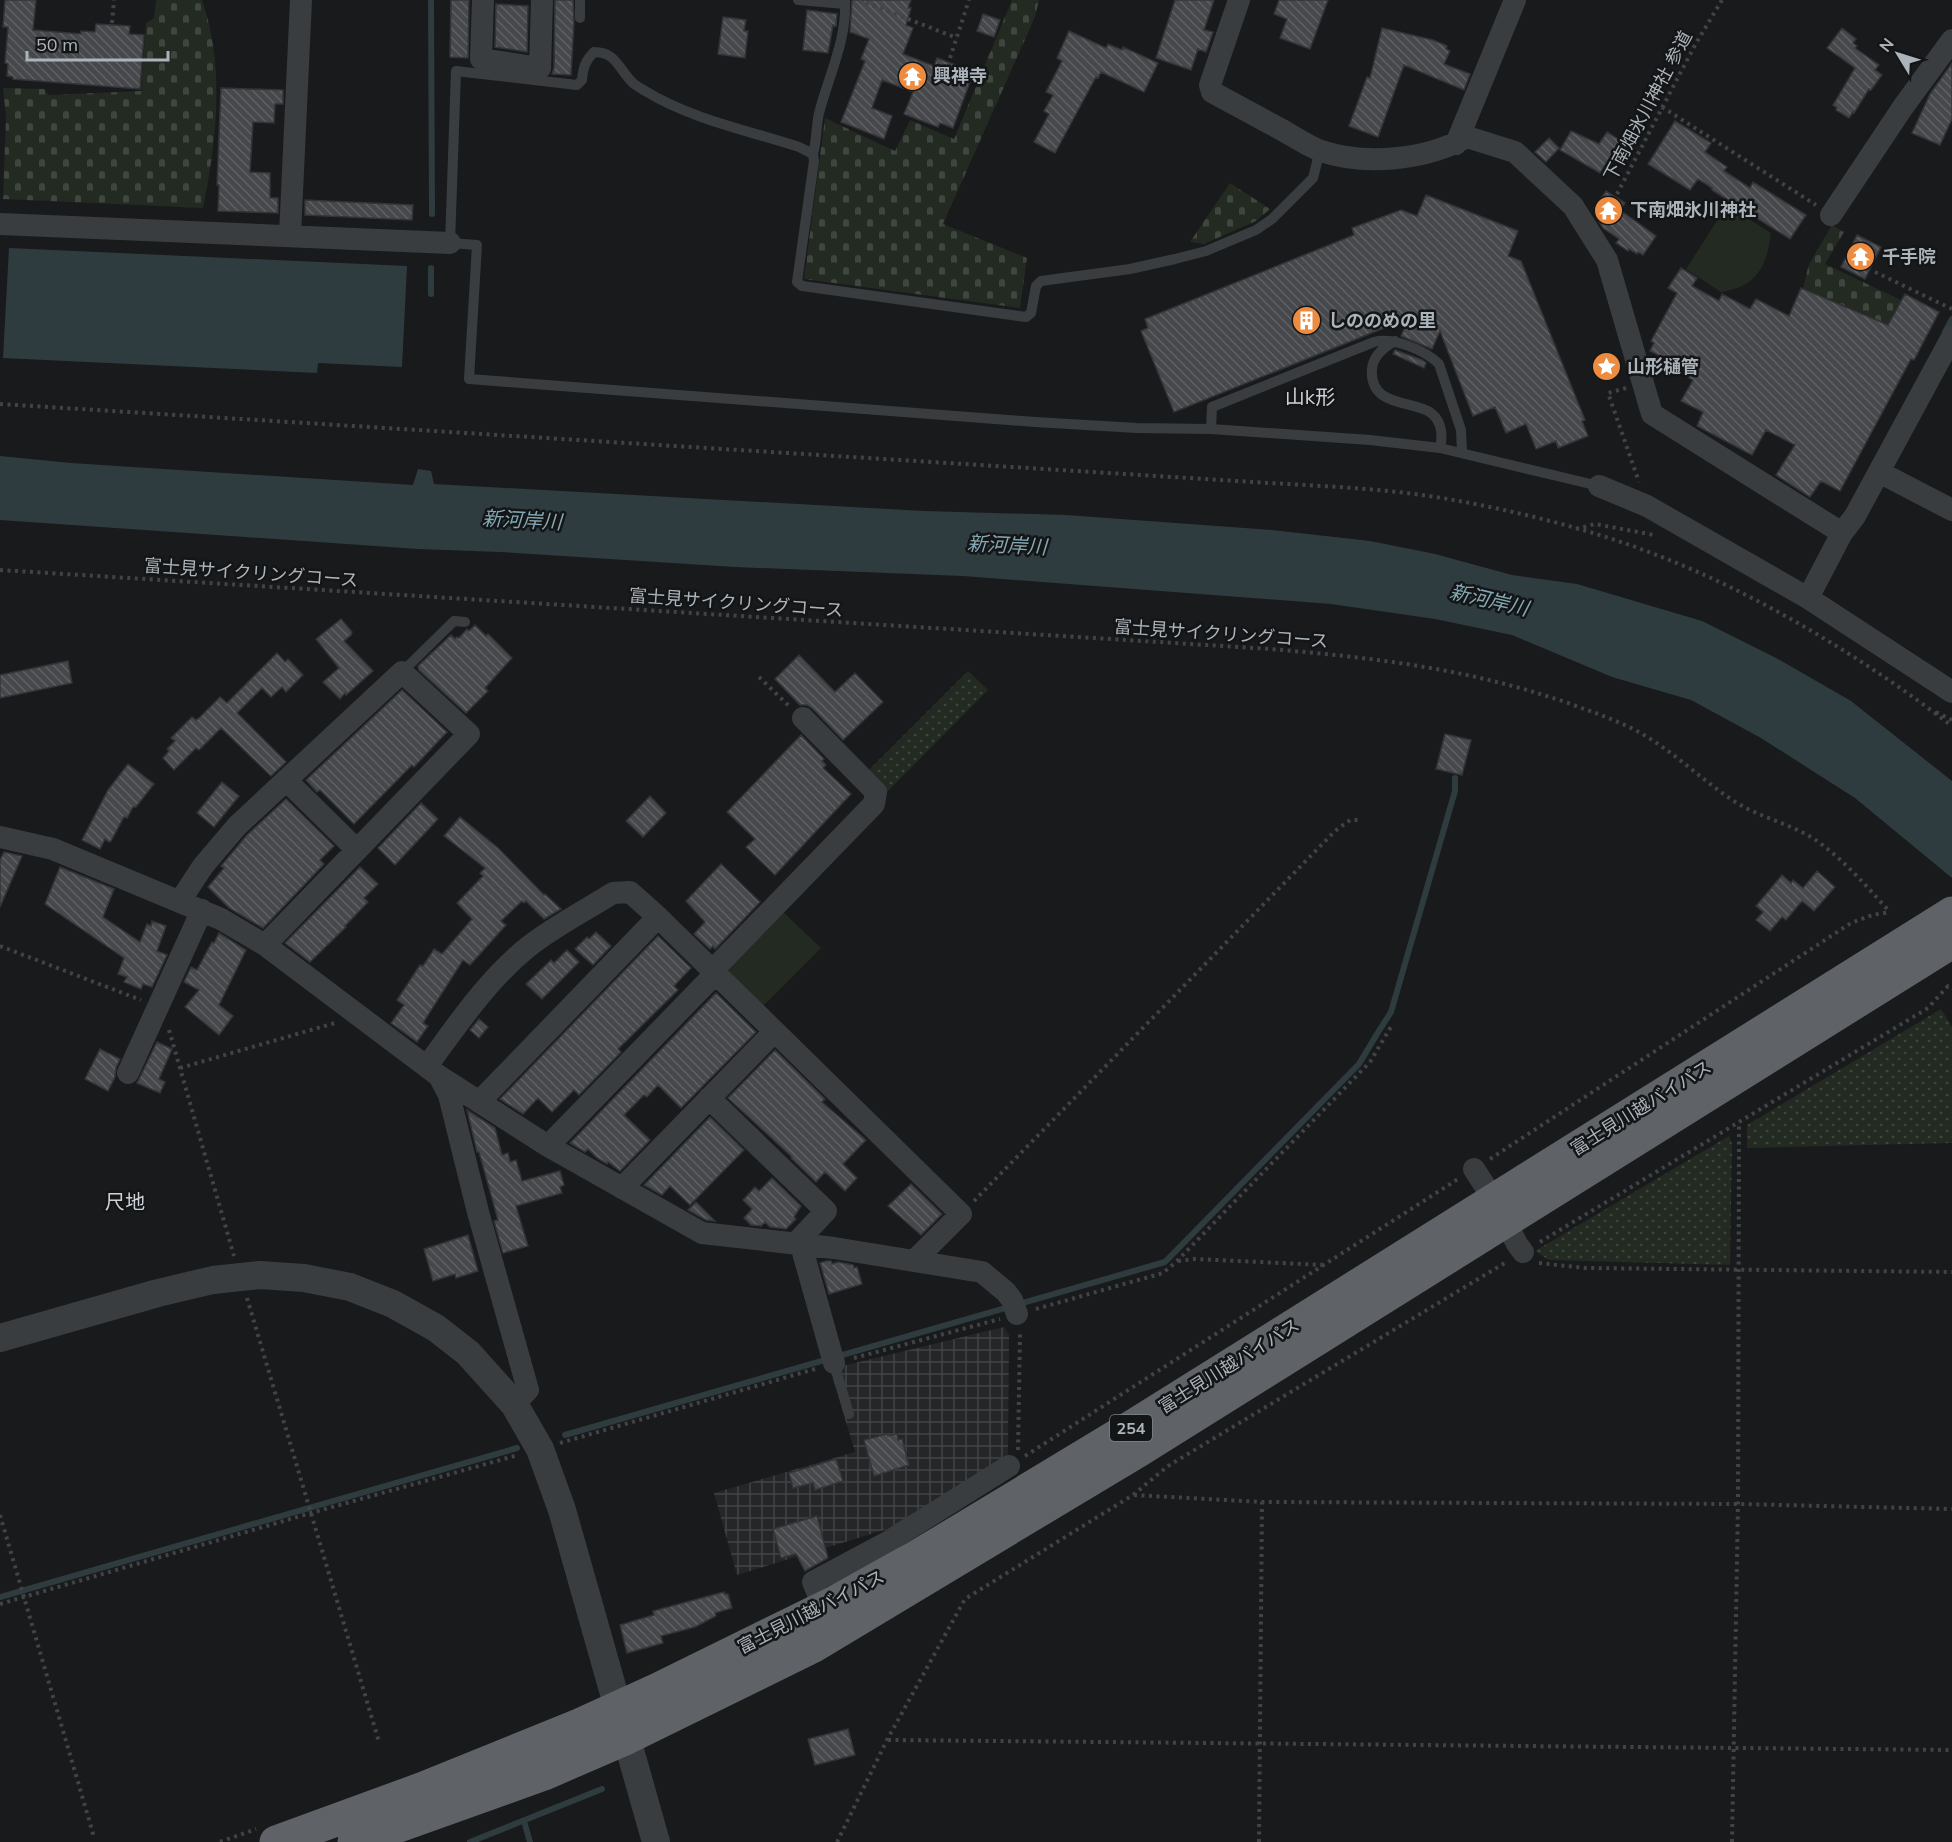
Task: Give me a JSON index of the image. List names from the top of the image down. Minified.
{"streets":{"highway":["富士見川越バイパス","254"],"path":["下南畑氷川神社 参道","富士見サイクリングコース"]},"districts":["山k形","尺地"],"water":["新河岸川"],"places":{"temple":["興禅寺","下南畑氷川神社","千手院"],"building":["しののめの里"],"place":["山形樋管"]},"scale_bar":"50 m","north":"top left"}
